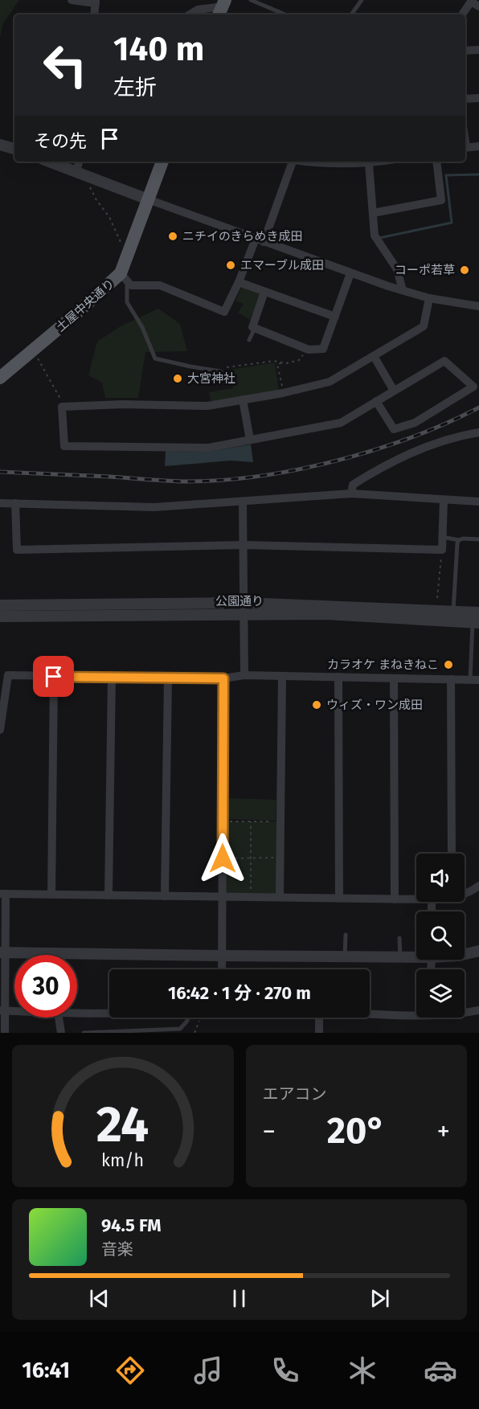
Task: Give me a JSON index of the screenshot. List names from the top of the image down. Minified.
{"streets":{"main road":["土屋中央通り"],"street":["公園通り"]},"places":["ニチイのきらめき成田","エマーブル成田","コーポ若草","大宮神社","カラオケ まねきねこ","ウィズ・ワン成田"],"page":{"turn":["140 m","左折"],"then":"その先","limit":"30","trip":"16:42 · 1 分 · 270 m","tile":"エアコン","heat":["−","20°","+"],"song":["94.5 FM","音楽"],"tabs":"16:41","gauge":["24","km/h"]}}
